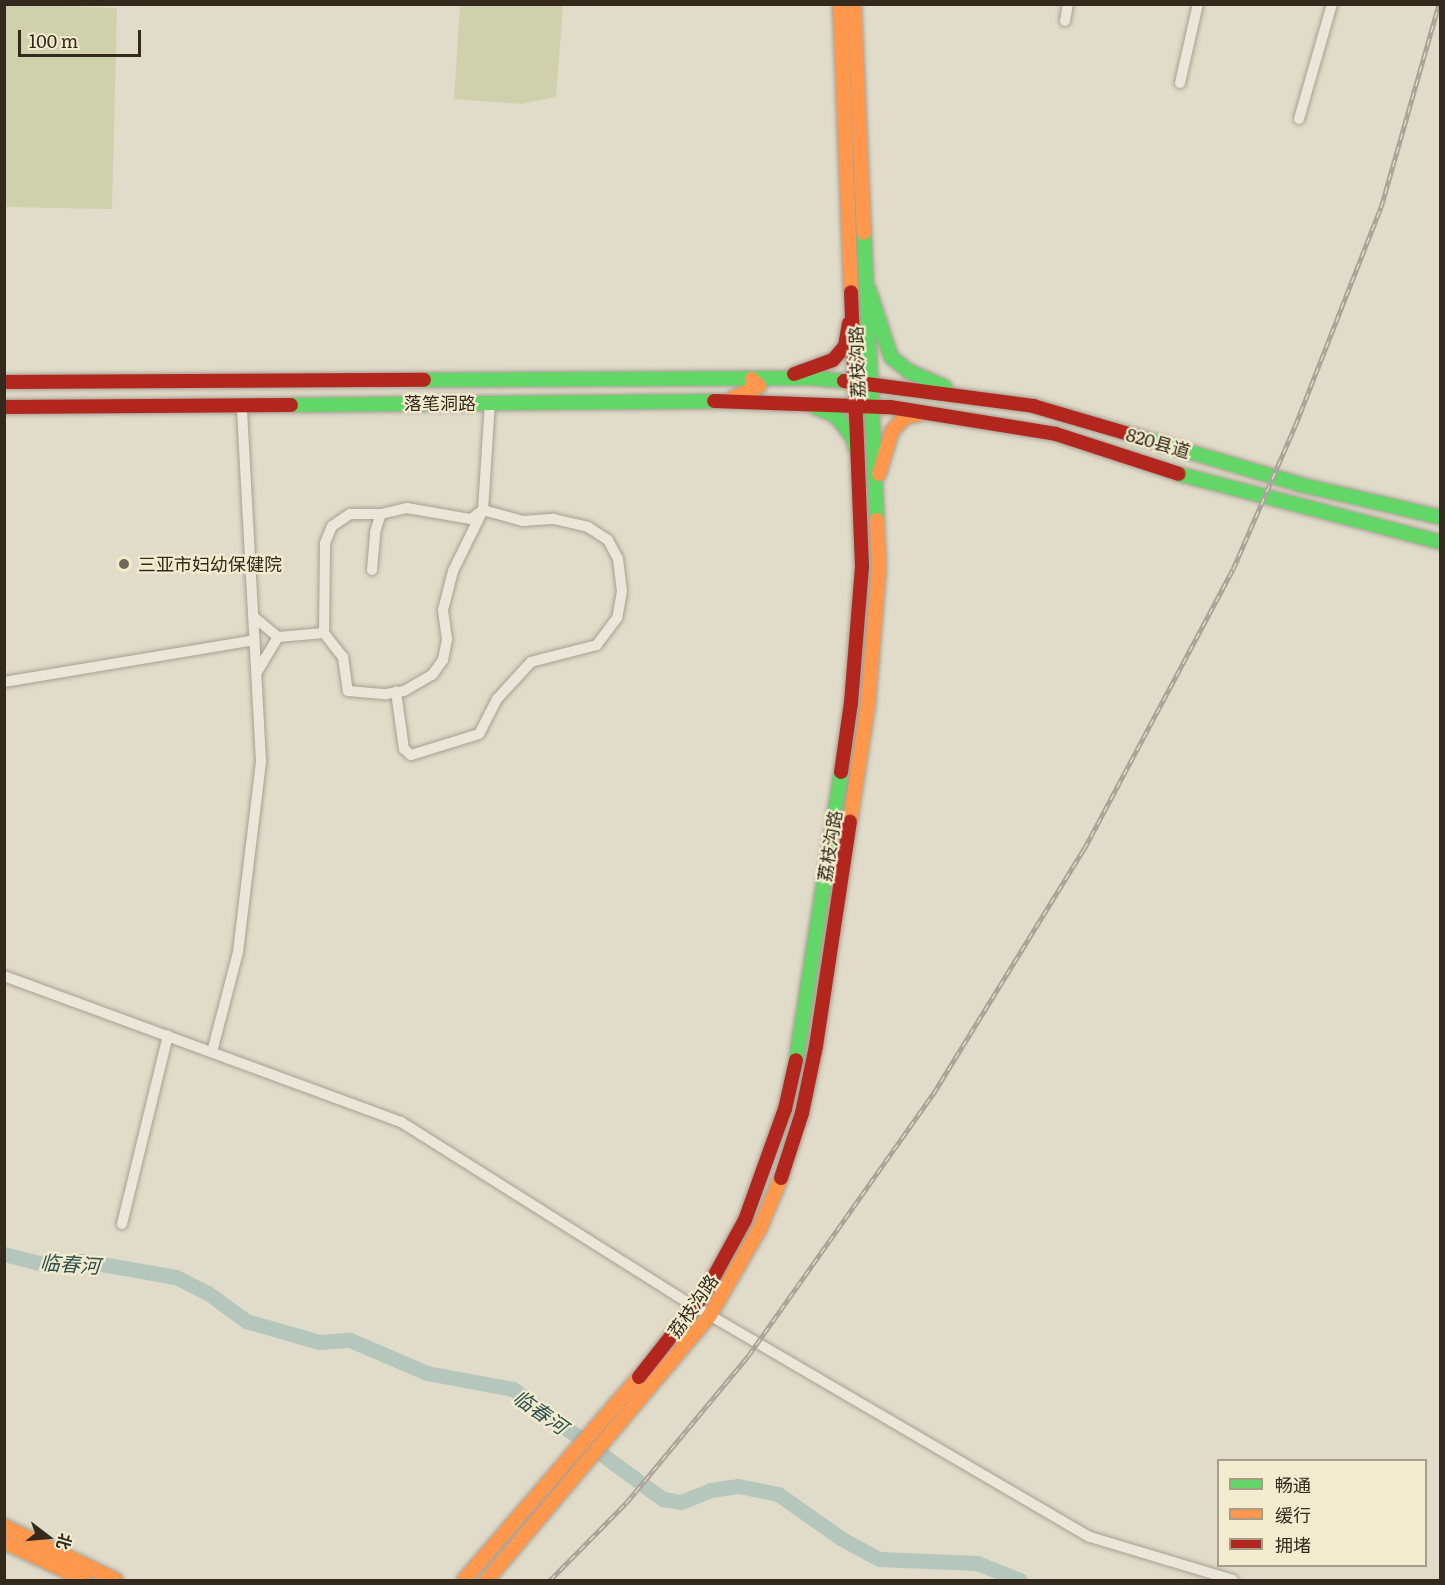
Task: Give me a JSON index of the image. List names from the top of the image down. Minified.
{"streets":{"main road":["荔枝沟路","落笔洞路","820县道"]},"crossings":[["荔枝沟路","落笔洞路"],["荔枝沟路","820县道"],["落笔洞路","820县道"]],"water":["临春河"],"places":["三亚市妇幼保健院"],"legend":["畅通","缓行","拥堵"],"scale_bar":"100 m","north":"right"}
